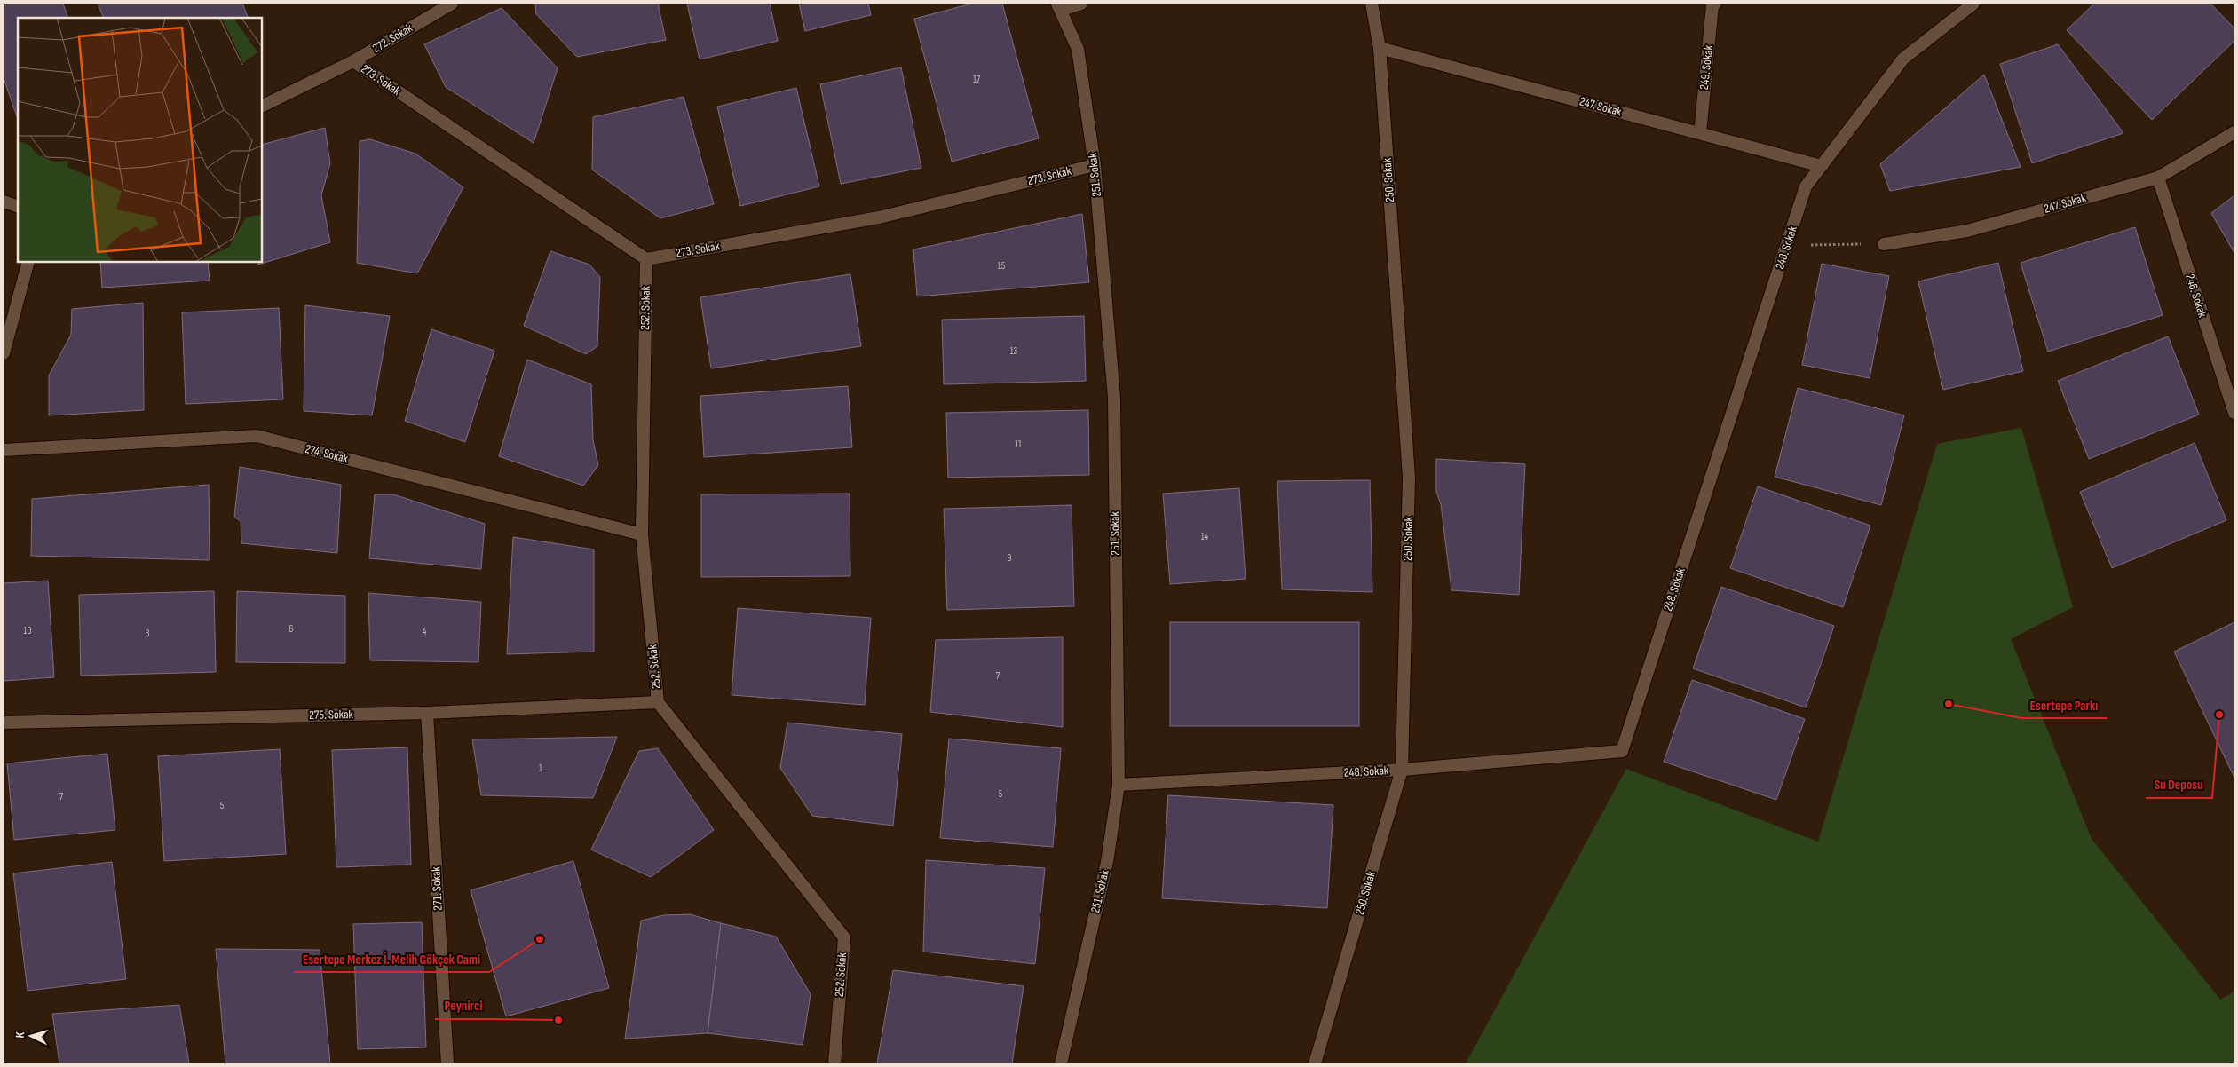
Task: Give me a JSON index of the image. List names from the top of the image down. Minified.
{"streets":{"street":["272. Sokak","249. Sokak","273. Sokak","247. Sokak","251. Sokak","250. Sokak","248. Sokak","246. Sokak","252. Sokak","274. Sokak","275. Sokak","271. Sokak"]},"crossings":[["272. Sokak","273. Sokak"],["249. Sokak","247. Sokak"],["273. Sokak","251. Sokak"],["273. Sokak","252. Sokak"],["247. Sokak","250. Sokak"],["247. Sokak","248. Sokak"],["247. Sokak","246. Sokak"],["251. Sokak","248. Sokak"],["250. Sokak","248. Sokak"],["252. Sokak","274. Sokak"],["252. Sokak","275. Sokak"],["275. Sokak","271. Sokak"]],"places":["Esertepe Parkı","Su Deposu","Esertepe Merkez İ. Melih Gökçek Cami","Peynirci"],"house_numbers":["17","15","13","11","14","9","6","10","4","8","7","1","5","7","5"],"north":"left"}
